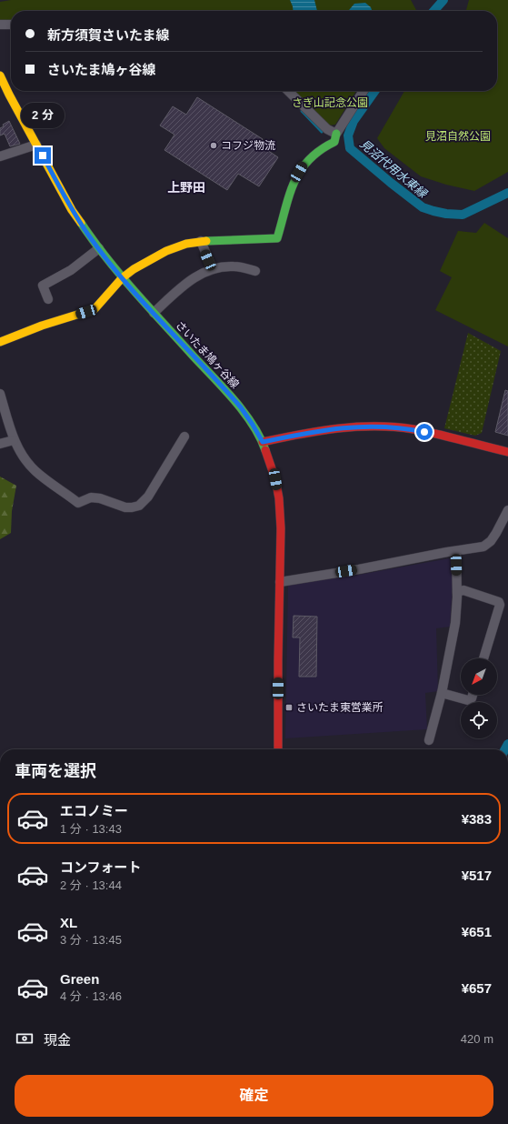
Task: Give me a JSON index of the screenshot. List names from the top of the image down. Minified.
{"streets":{"main road":["さいたま鳩ヶ谷線"]},"districts":["上野田"],"water":["見沼代用水東縁"],"parks":["さぎ山記念公園","見沼自然公園"],"places":{"other":["コフジ物流"],"transit":["さいたま東営業所"]},"north":"bottom left","page":{"banner":["新方須賀さいたま線","さいたま鳩ヶ谷線"],"bubble":"2 分","heading":"車両を選択","list":[{"name":"エコノミー","note":"1 分 · 13:43","value":"¥383"},{"name":"コンフォート","note":"2 分 · 13:44","value":"¥517"},{"name":"XL","note":"3 分 · 13:45","value":"¥651"},{"name":"Green","note":"4 分 · 13:46","value":"¥657"}],"pay":["現金","420 m"],"buttons":"確定"}}
